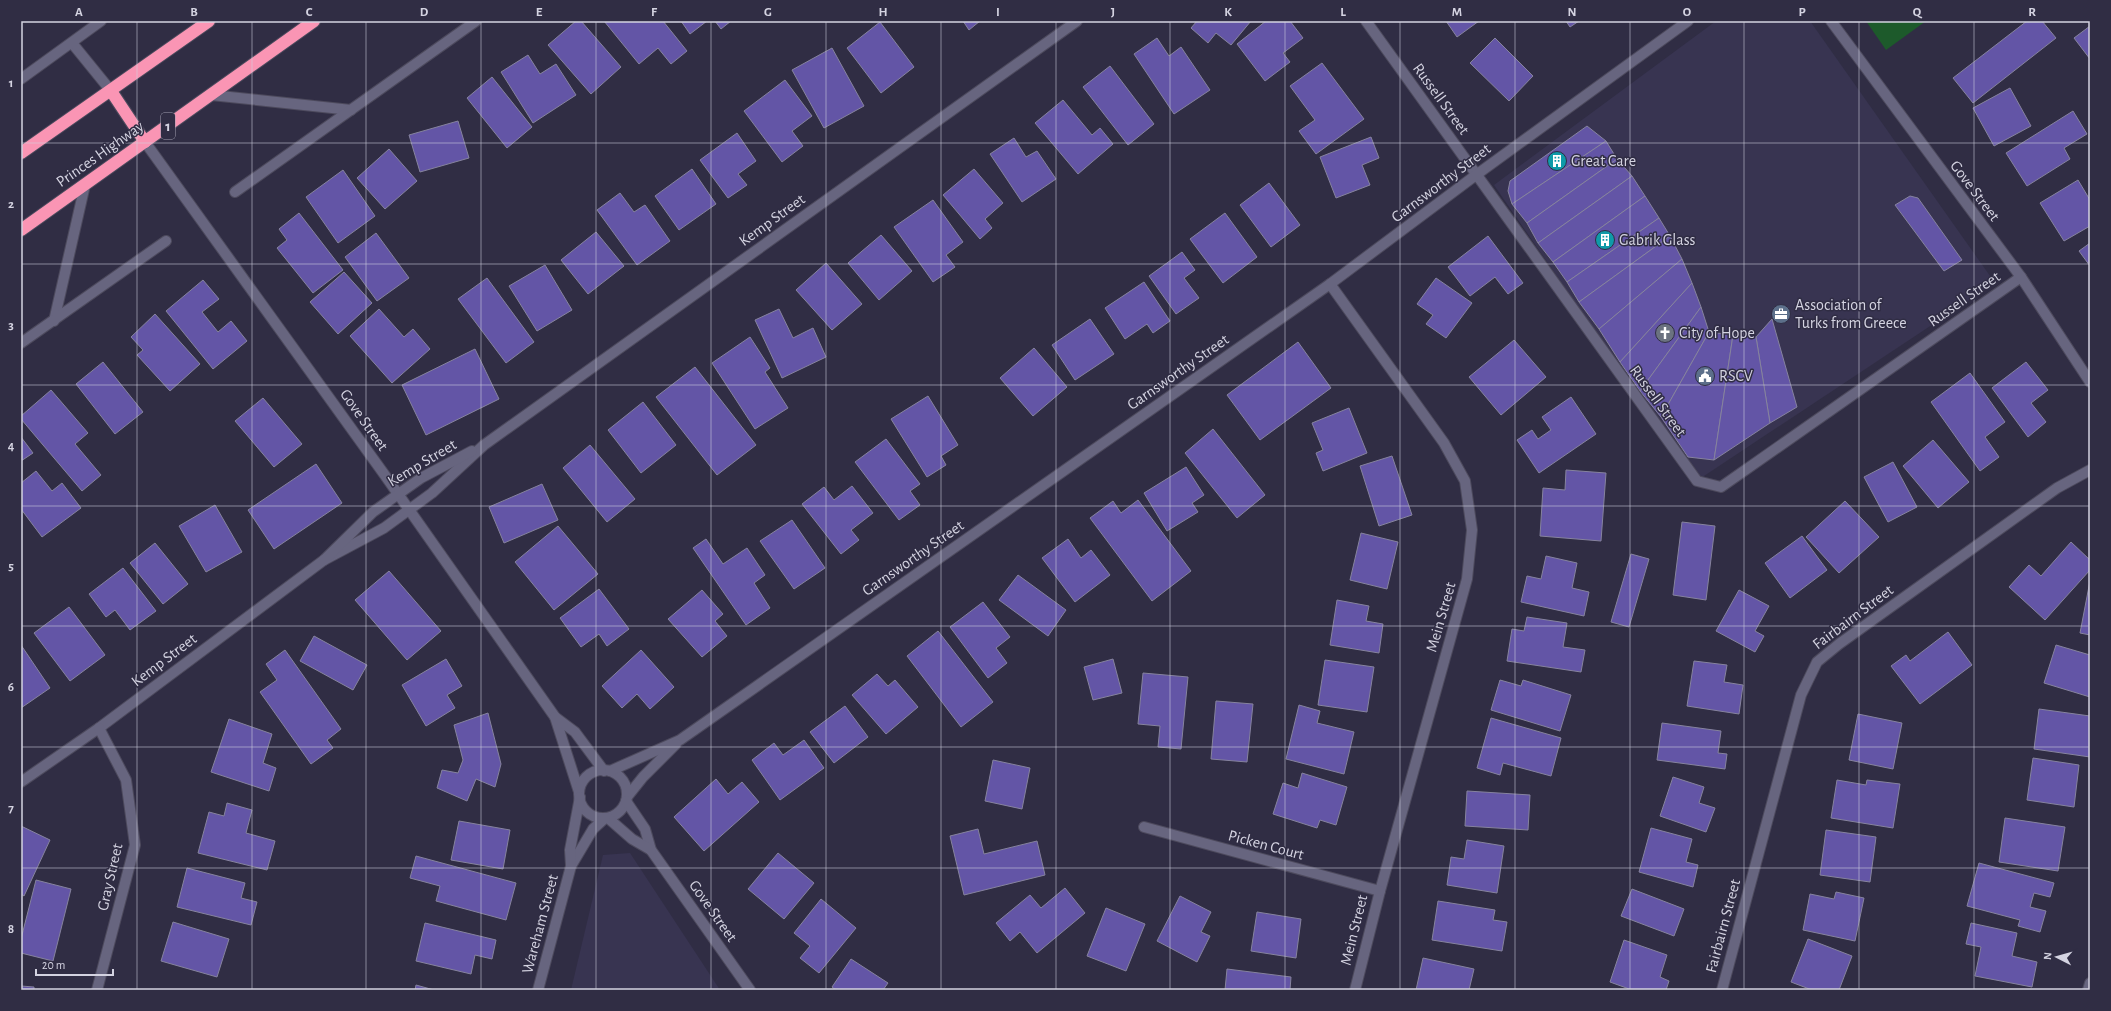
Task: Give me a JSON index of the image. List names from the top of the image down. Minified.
{"streets":{"highway":["1","Princes Highway"],"street":["Russell Street","Garnsworthy Street","Gove Street","Kemp Street","Mein Street","Fairbairn Street","Picken Court","Gray Street","Wareham Street"]},"crossings":[["Russell Street","Garnsworthy Street"],["Russell Street","Gove Street"],["Princes Highway","Gove Street"],["Garnsworthy Street","Gove Street"],["Garnsworthy Street","Mein Street"],["Garnsworthy Street","Wareham Street"],["Gove Street","Kemp Street"],["Gove Street","Wareham Street"],["Kemp Street","Gray Street"],["Mein Street","Picken Court"]],"places":{"building":["Great Care","Gabrik Glass"],"office":["Association of Turks from Greece"],"church":["City of Hope"],"public building":["RSCV"]},"scale_bar":"20 m","north":"left","grid":{"columns":["A","B","C","D","E","F","G","H","I","J","K","L","M","N","O","P","Q","R"],"rows":["1","2","3","4","5","6","7","8"]}}
